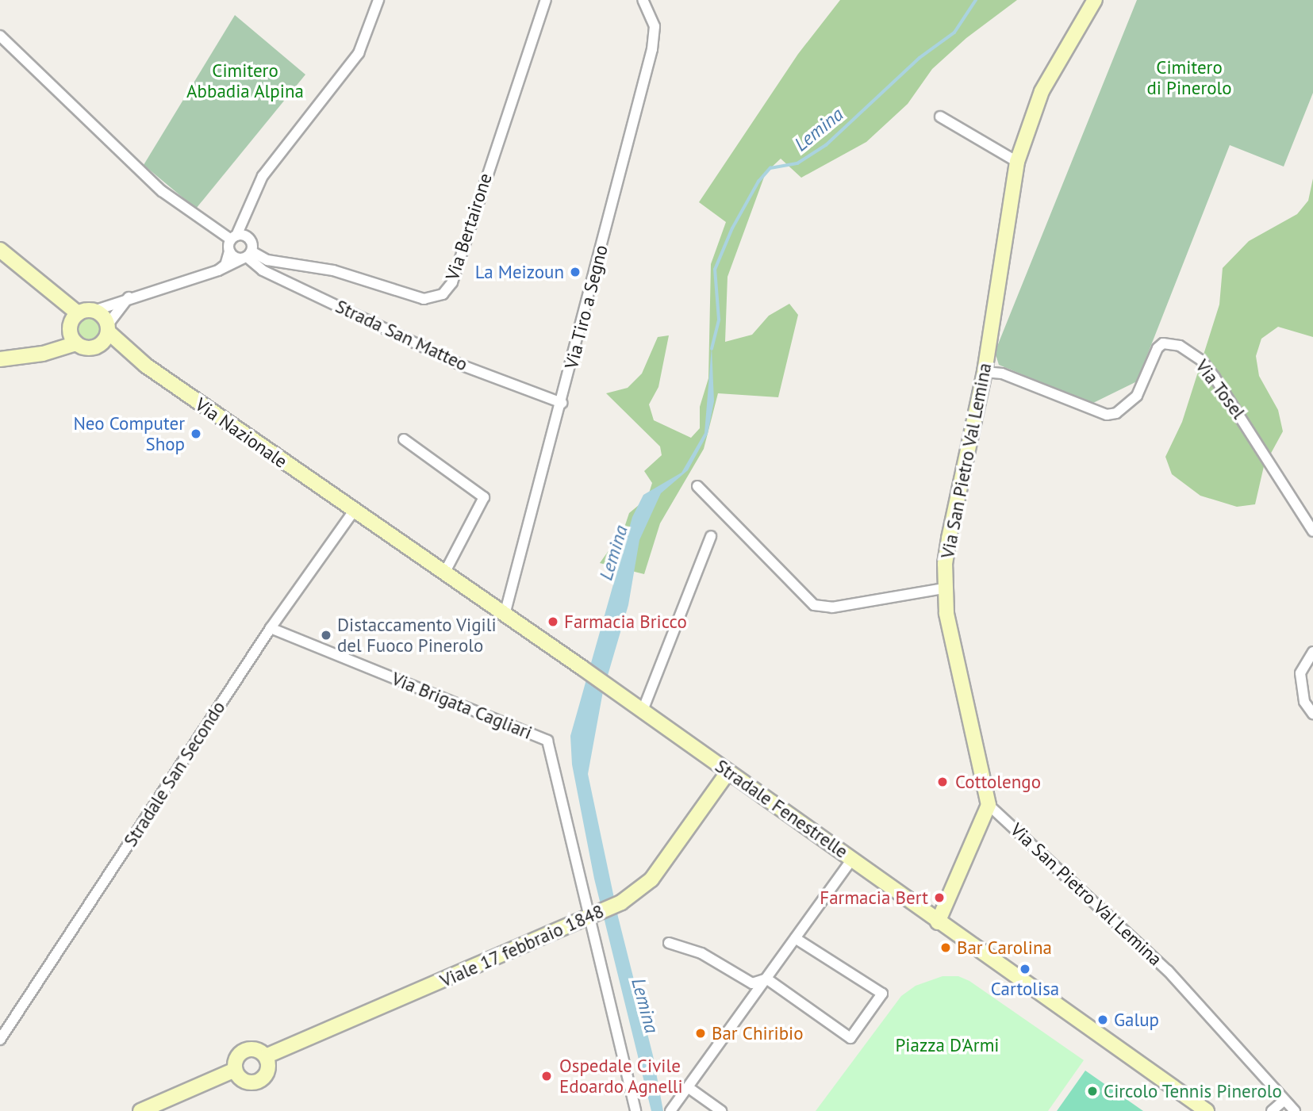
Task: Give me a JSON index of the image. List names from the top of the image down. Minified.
{"streets":{"street":["Via Bertairone","Via Tiro a Segno","Strada San Matteo","Via Tosel","Via Nazionale","Via San Pietro Val Lemina","Via Brigata Cagliari","Stradale San Secondo","Stradale Fenestrelle","Viale 17 febbraio 1848"]},"crossings":[["Via Bertairone","Strada San Matteo"],["Via Tiro a Segno","Strada San Matteo"],["Via Tiro a Segno","Stradale Fenestrelle"],["Via Tosel","Via San Pietro Val Lemina"],["Via Nazionale","Stradale San Secondo"],["Via Nazionale","Stradale Fenestrelle"],["Via Brigata Cagliari","Stradale San Secondo"],["Via Brigata Cagliari","Viale 17 febbraio 1848"],["Stradale San Secondo","Stradale Fenestrelle"],["Stradale Fenestrelle","Viale 17 febbraio 1848"]],"water":["Lemina"],"parks":["Cimitero di Pinerolo","Cimitero Abbadia Alpina","Piazza D'Armi"],"places":["La Meizoun","Neo Computer Shop","Farmacia Bricco","Distaccamento Vigili del Fuoco Pinerolo","Cottolengo","Farmacia Bert","Bar Carolina","Cartolisa","Galup","Bar Chiribio","Ospedale Civile Edoardo Agnelli","Circolo Tennis Pinerolo"]}
